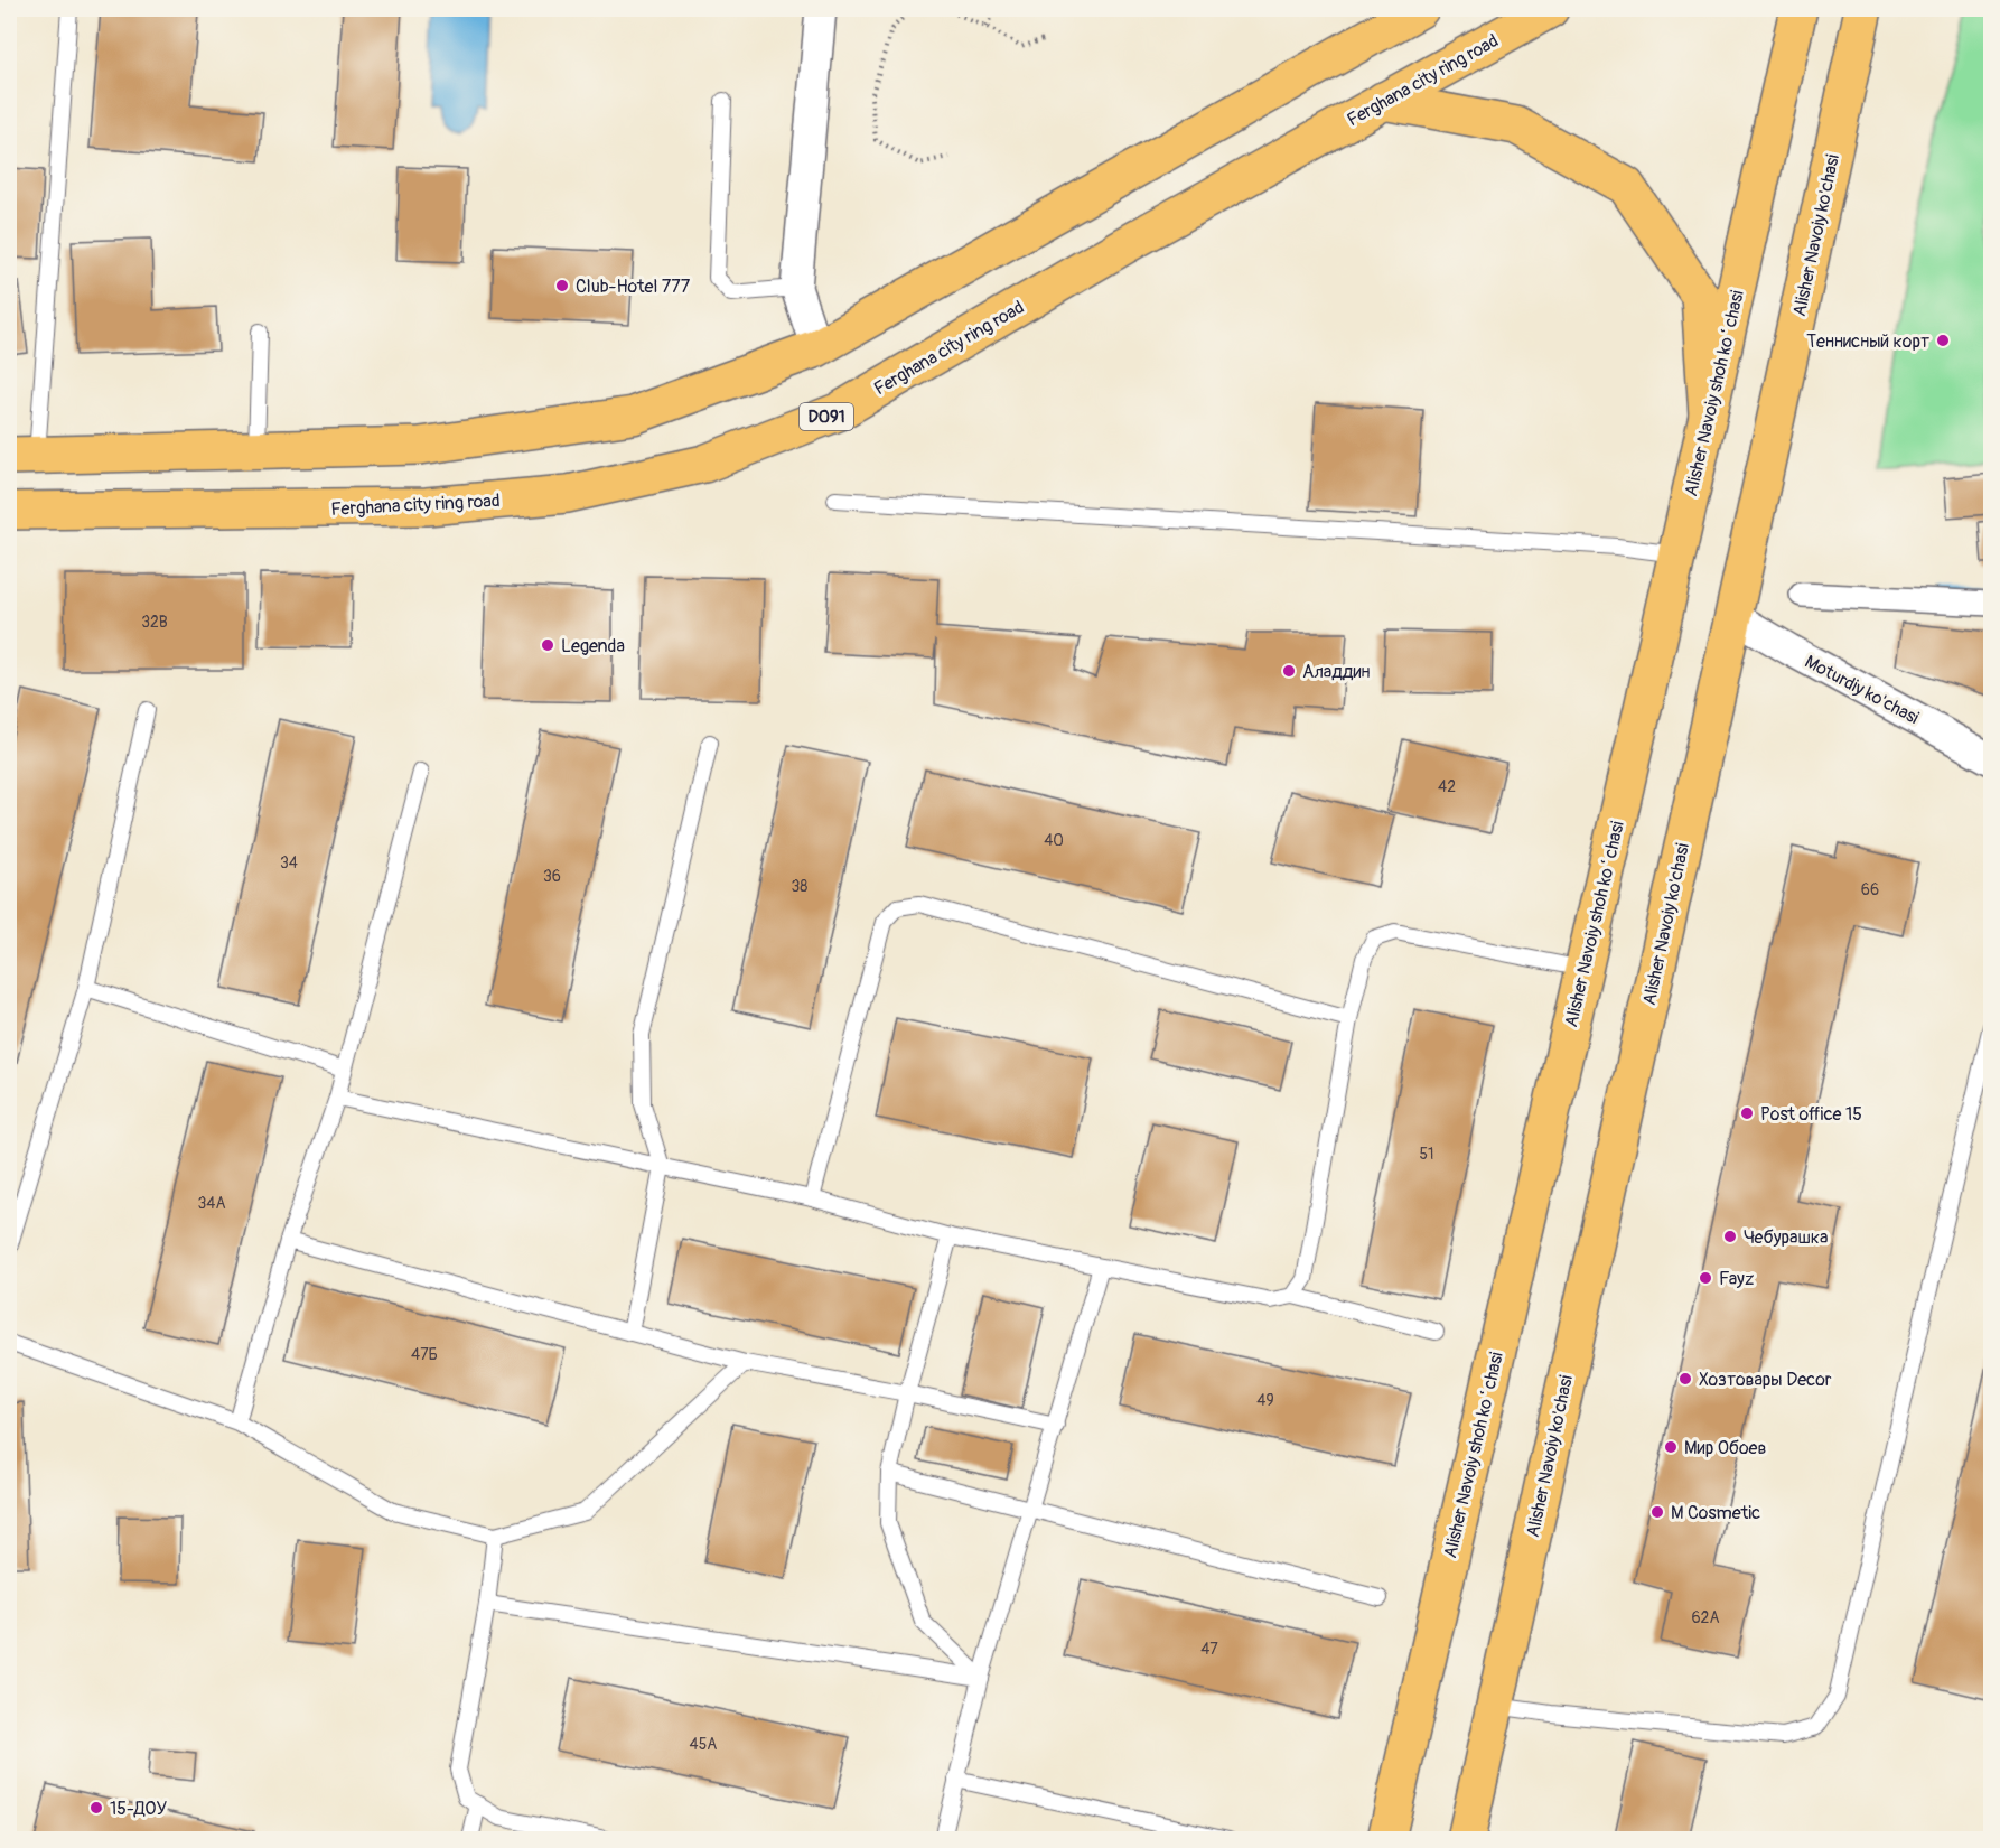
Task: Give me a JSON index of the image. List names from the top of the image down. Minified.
{"streets":{"main road":["Ferghana city ring road","Alisher Navoiy ko'chasi","Alisher Navoiy shoh koʻchasi","D091"],"street":["Moturdiy ko'chasi"]},"crossings":[["Alisher Navoiy ko'chasi","Moturdiy ko'chasi"]],"places":["Club-Hotel 777","Теннисный корт","Legenda","Аладдин","Post office 15","Чебурашка","Fayz","Хозтовары Decor","Мир Обоев","M Cosmetic","15-ДОУ"],"house_numbers":["32В","42","40","34","36","38","66","51","34А","47Б","49","62А","47","45А"]}
